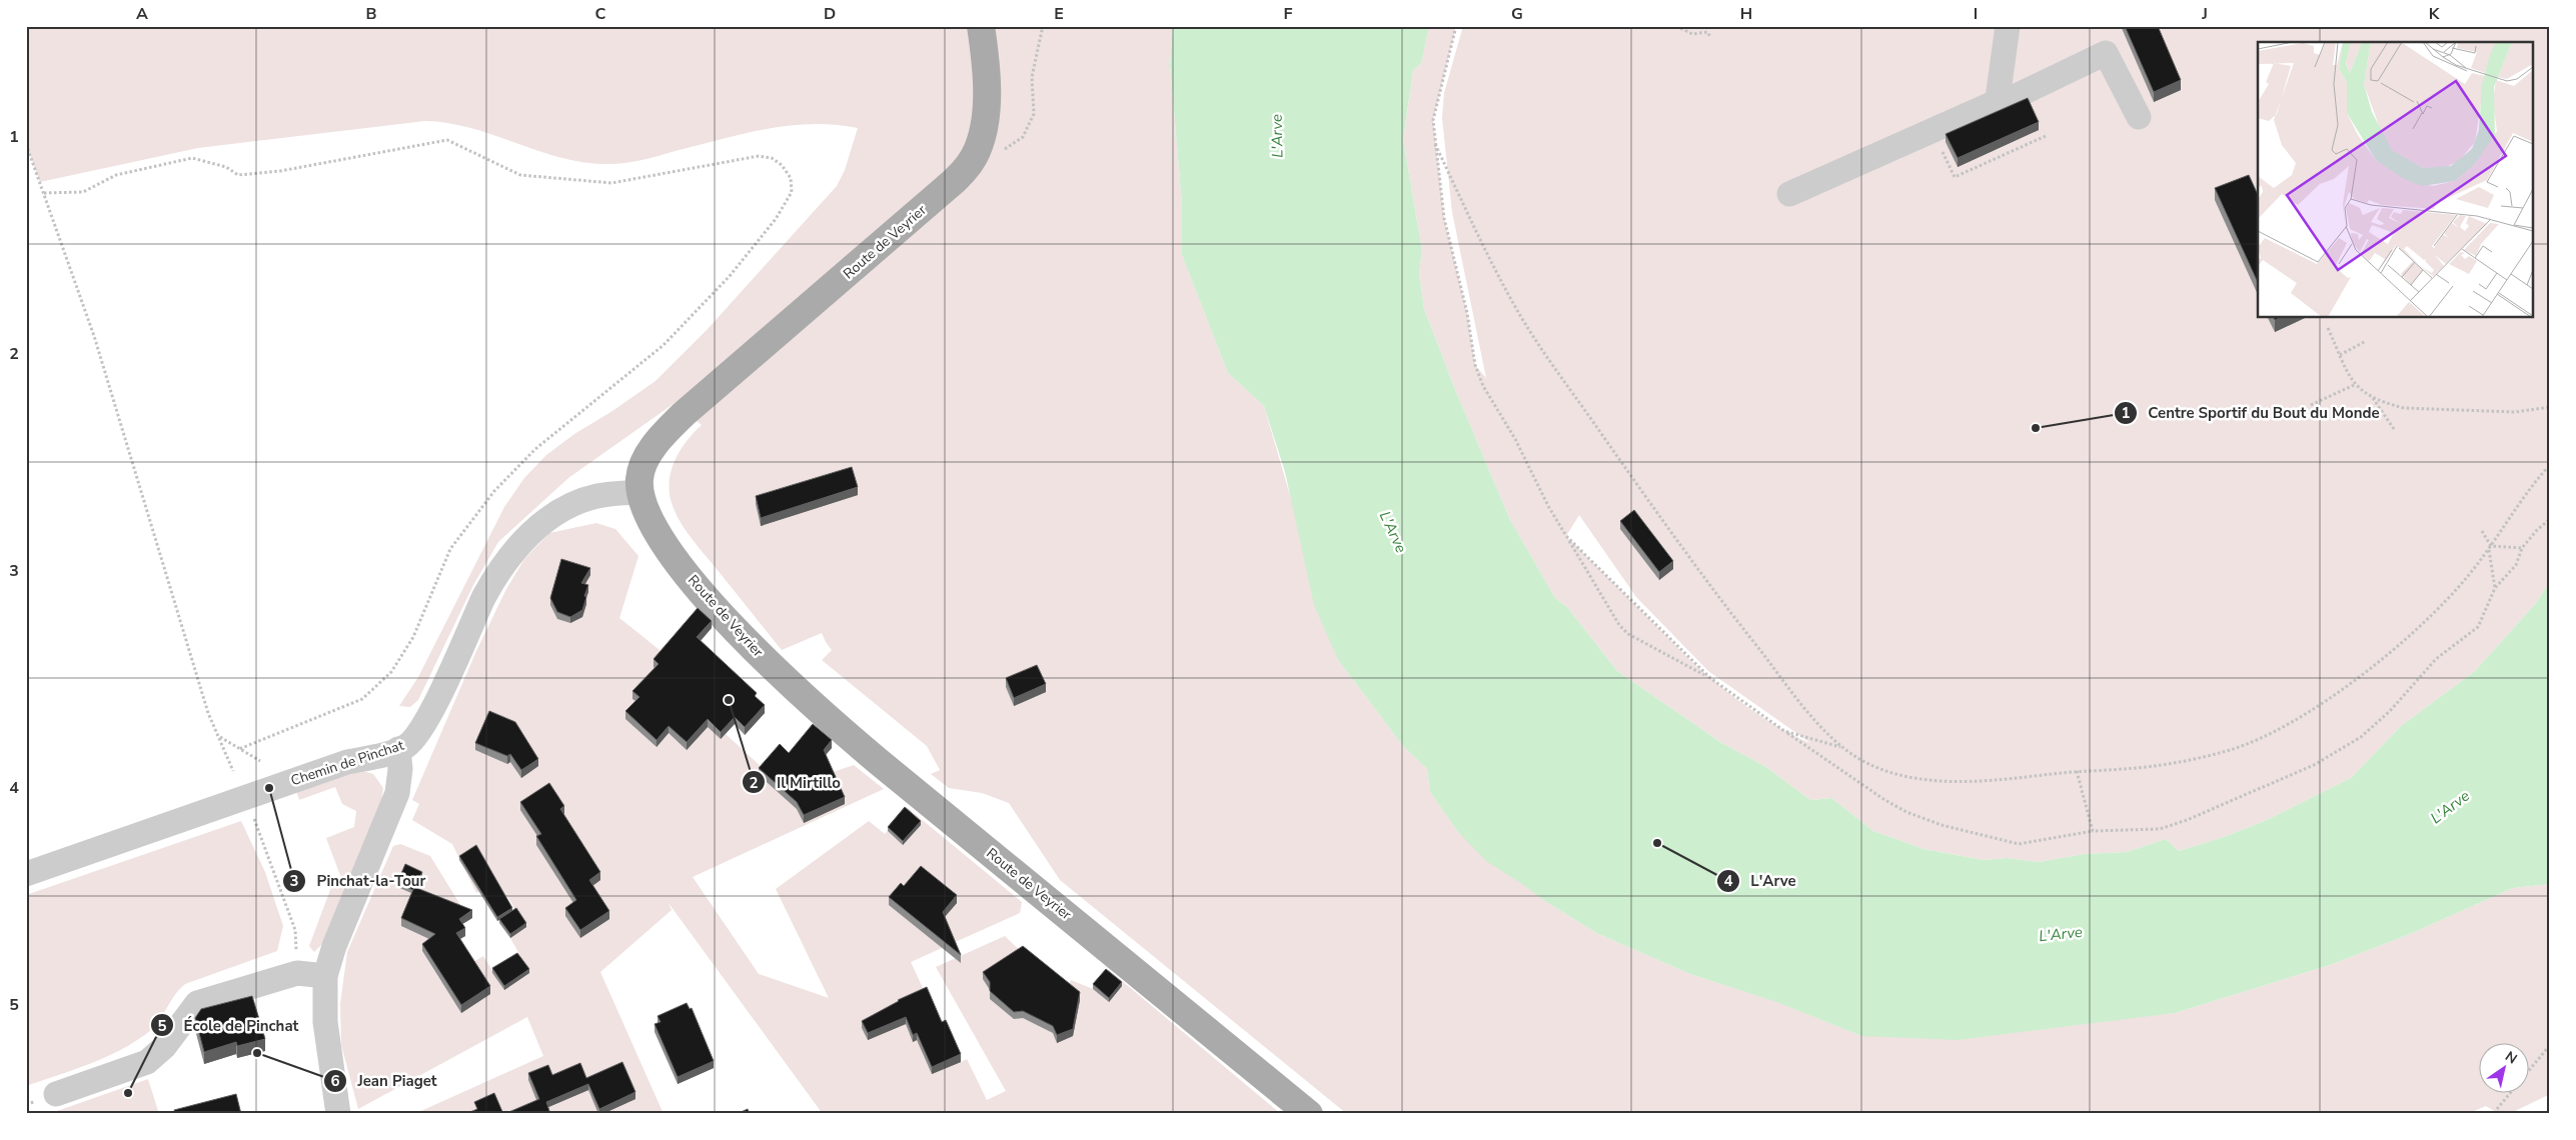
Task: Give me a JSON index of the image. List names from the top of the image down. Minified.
{"streets":{"main road":["Route de Veyrier"],"street":["Chemin de Pinchat"]},"crossings":[["Route de Veyrier","Chemin de Pinchat"]],"water":["L'Arve"],"places":["Centre Sportif du Bout du Monde","Il Mirtillo","Pinchat-la-Tour","L'Arve","Jean Piaget","École de Pinchat"],"north":"top right","grid":{"columns":["A","B","C","D","E","F","G","H","I","J","K"],"rows":["1","2","3","4","5"]}}
